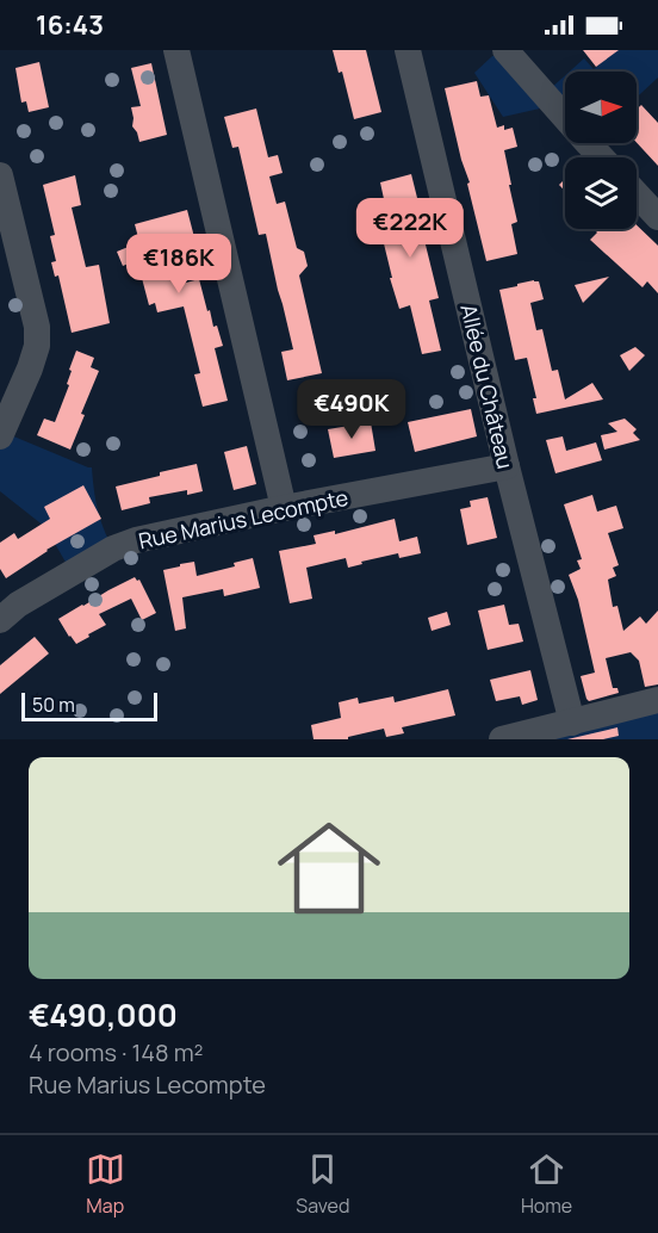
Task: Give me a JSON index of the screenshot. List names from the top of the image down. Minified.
{"streets":{"street":["Allée du Château","Rue Marius Lecompte"]},"crossings":[["Allée du Château","Rue Marius Lecompte"]],"scale_bar":"50 m","north":"right","page":{"status":"16:43","price":["€222K","€186K","€490K"],"scale":"50 m","list":[{"name":"€490,000","note":"4 rooms · 148 m² · Rue Marius Lecompte"}],"tabs":["Map","Saved","Home"]}}
